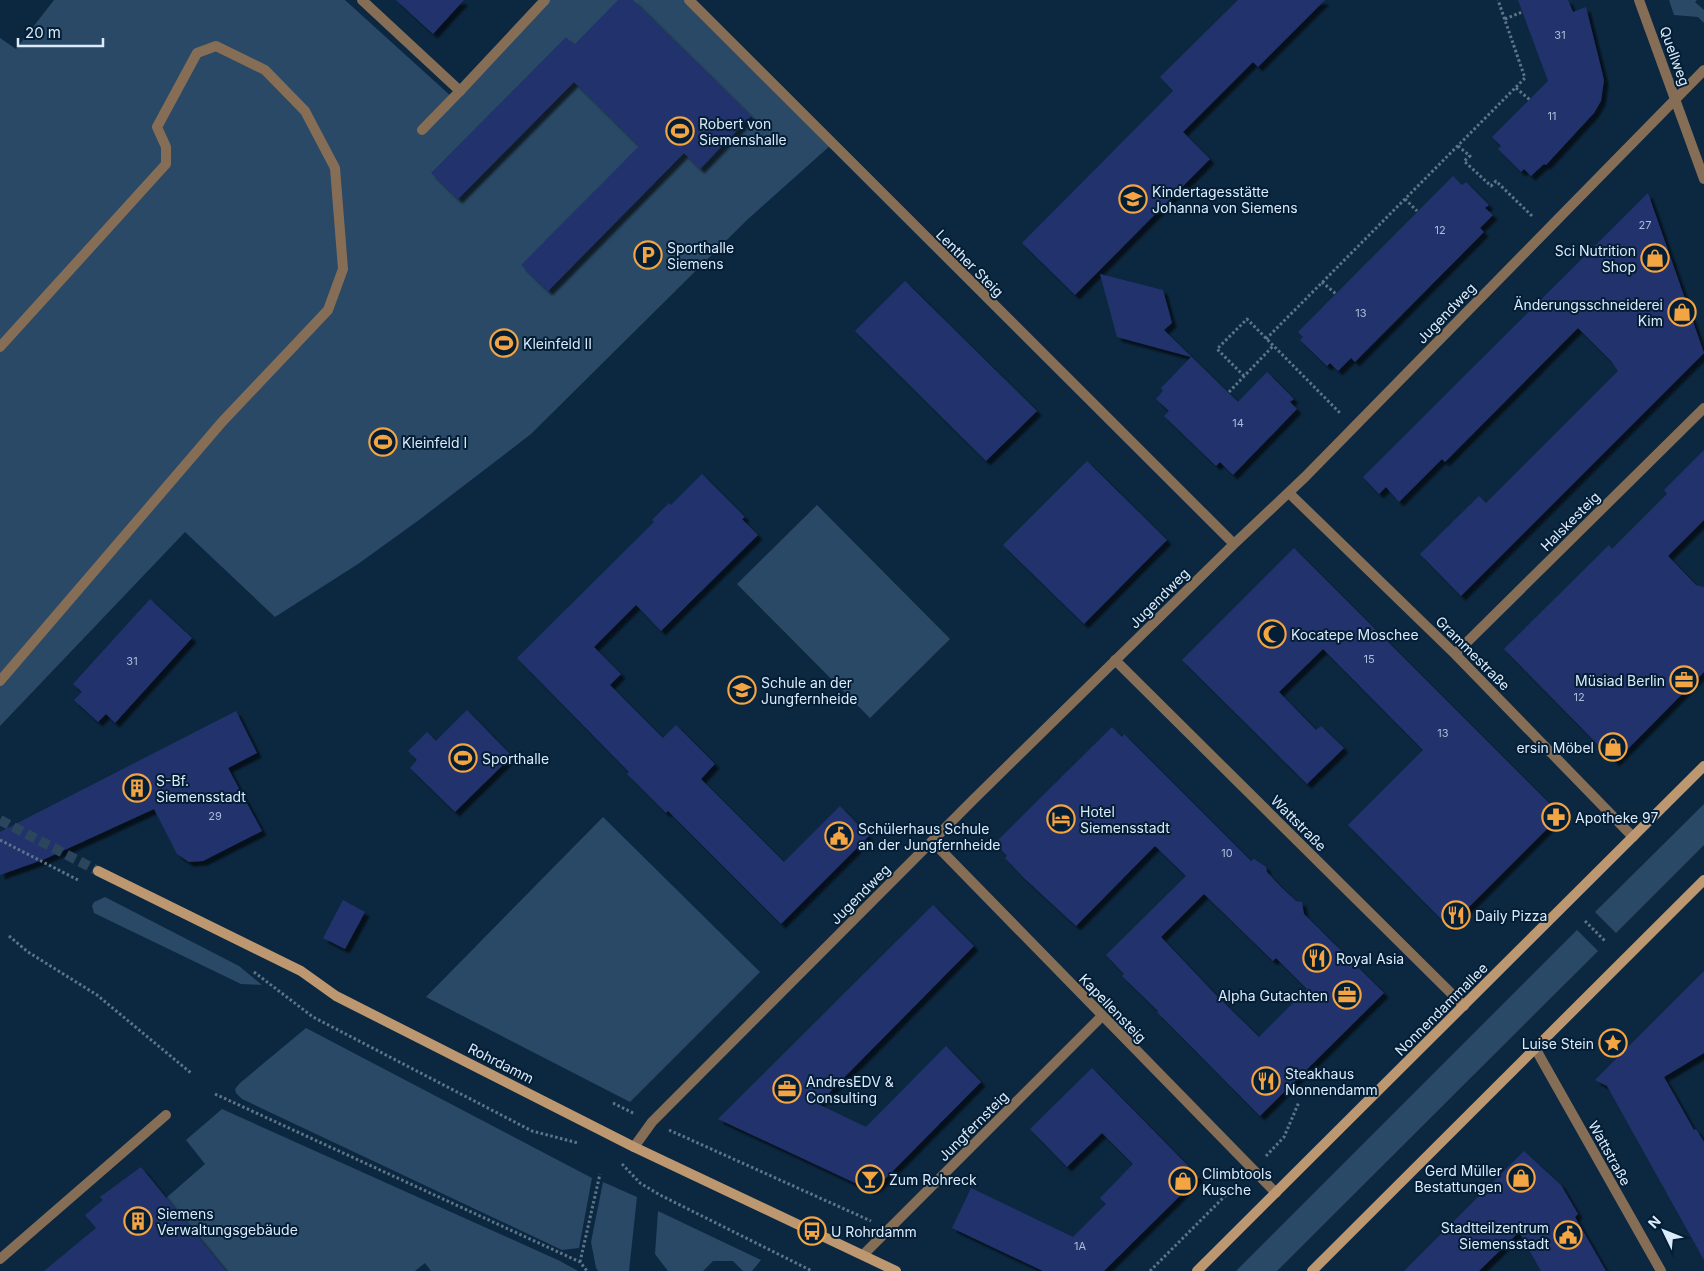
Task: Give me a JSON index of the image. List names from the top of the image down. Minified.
{"streets":{"main road":["Nonnendammallee","Rohrdamm"],"street":["Quellweg","Lenther Steig","Jugendweg","Halskesteig","Grammestraße","Wattstraße","Kapellensteig","Jungfernsteig"]},"crossings":[["Quellweg","Jugendweg"],["Lenther Steig","Jugendweg"],["Jugendweg","Grammestraße"],["Jugendweg","Wattstraße"],["Jugendweg","Kapellensteig"],["Jugendweg","Rohrdamm"],["Halskesteig","Grammestraße"],["Grammestraße","Nonnendammallee"],["Wattstraße","Nonnendammallee"],["Kapellensteig","Nonnendammallee"],["Kapellensteig","Jungfernsteig"],["Rohrdamm","Jungfernsteig"]],"places":{"sports":["Robert von Siemenshalle","Kleinfeld II","Kleinfeld I","Sporthalle"],"school or university":["Kindertagesstätte Johanna von Siemens","Schule an der Jungfernheide"],"parking":["Sporthalle Siemens"],"shop":["Sci Nutrition Shop","Änderungsschneiderei Kim","ersin Möbel","Gerd Müller Bestattungen","Climbtools Kusche"],"mosque":["Kocatepe Moschee"],"office":["Müsiad Berlin","Alpha Gutachten","AndresEDV & Consulting"],"building":["S-Bf. Siemensstadt","Siemens Verwaltungsgebäude"],"pharmacy":["Apotheke 97"],"hotel":["Hotel Siemensstadt"],"public building":["Schülerhaus Schule an der Jungfernheide","Stadtteilzentrum Siemensstadt"],"restaurant":["Daily Pizza","Royal Asia","Steakhaus Nonnendamm"],"place":["Luise Stein"],"bar":["Zum Rohreck"],"bus stop":["U Rohrdamm"]},"house_numbers":["31","11","27","12","13","14","15","31","12","13","29","10","1A"],"scale_bar":"20 m","north":"top left"}
